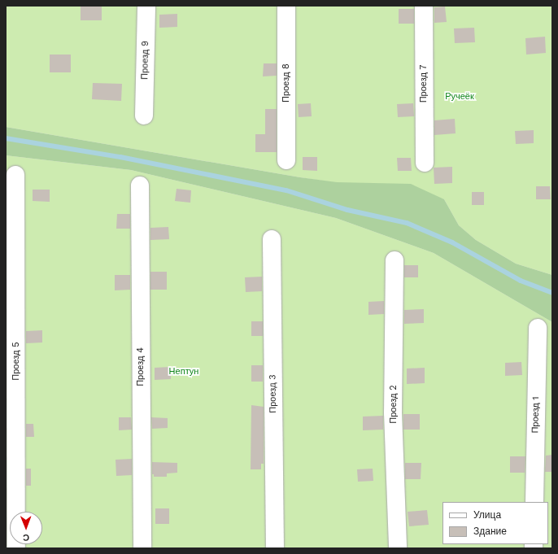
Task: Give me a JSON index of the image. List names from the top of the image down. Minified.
{"streets":{"lane":["Проезд 9","Проезд 8","Проезд 7","Проезд 5","Проезд 4","Проезд 3","Проезд 2","Проезд 1"]},"parks":["Ручеёк","Нептун"],"legend":["Улица","Здание"],"north":"bottom"}
